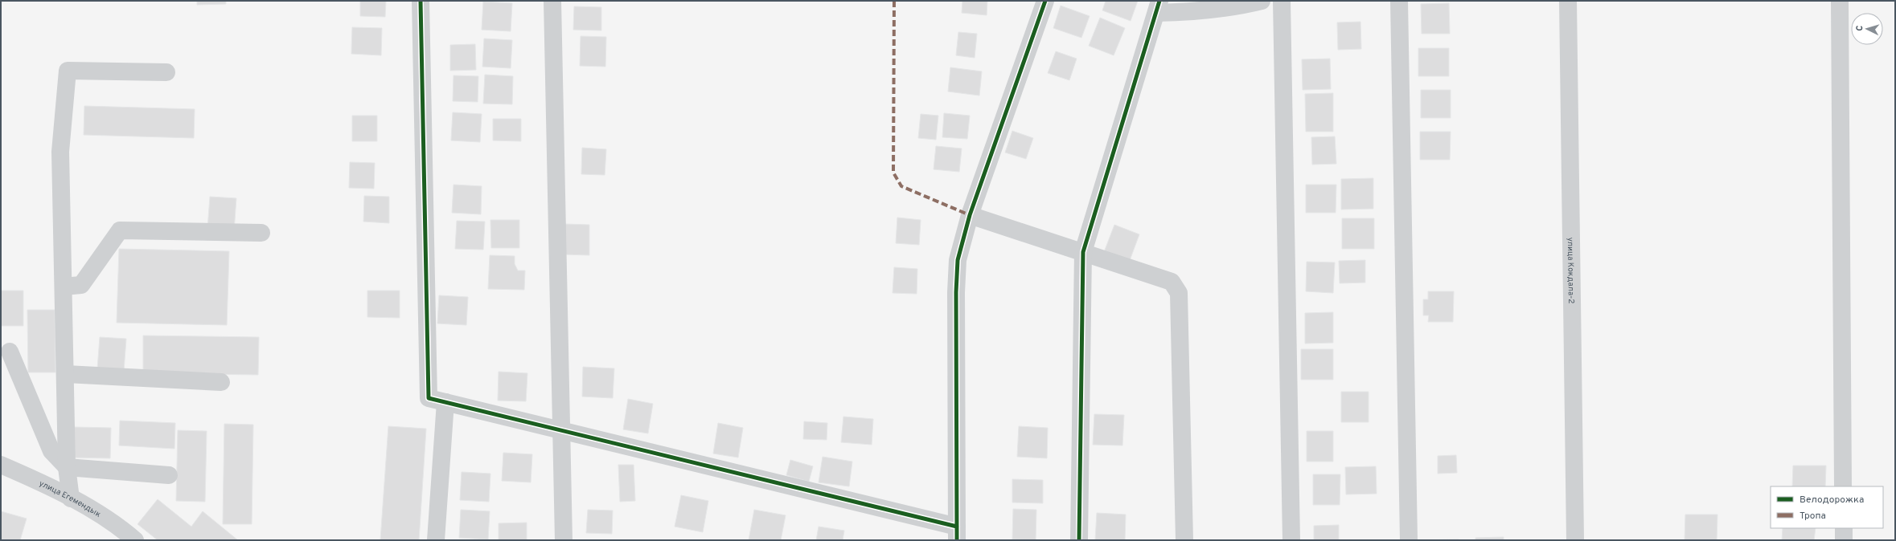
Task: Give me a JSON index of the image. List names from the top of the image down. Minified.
{"streets":{"street":["улица Кокдала-2","улица Егемендык"]},"legend":["Велодорожка","Тропа"],"north":"left"}
